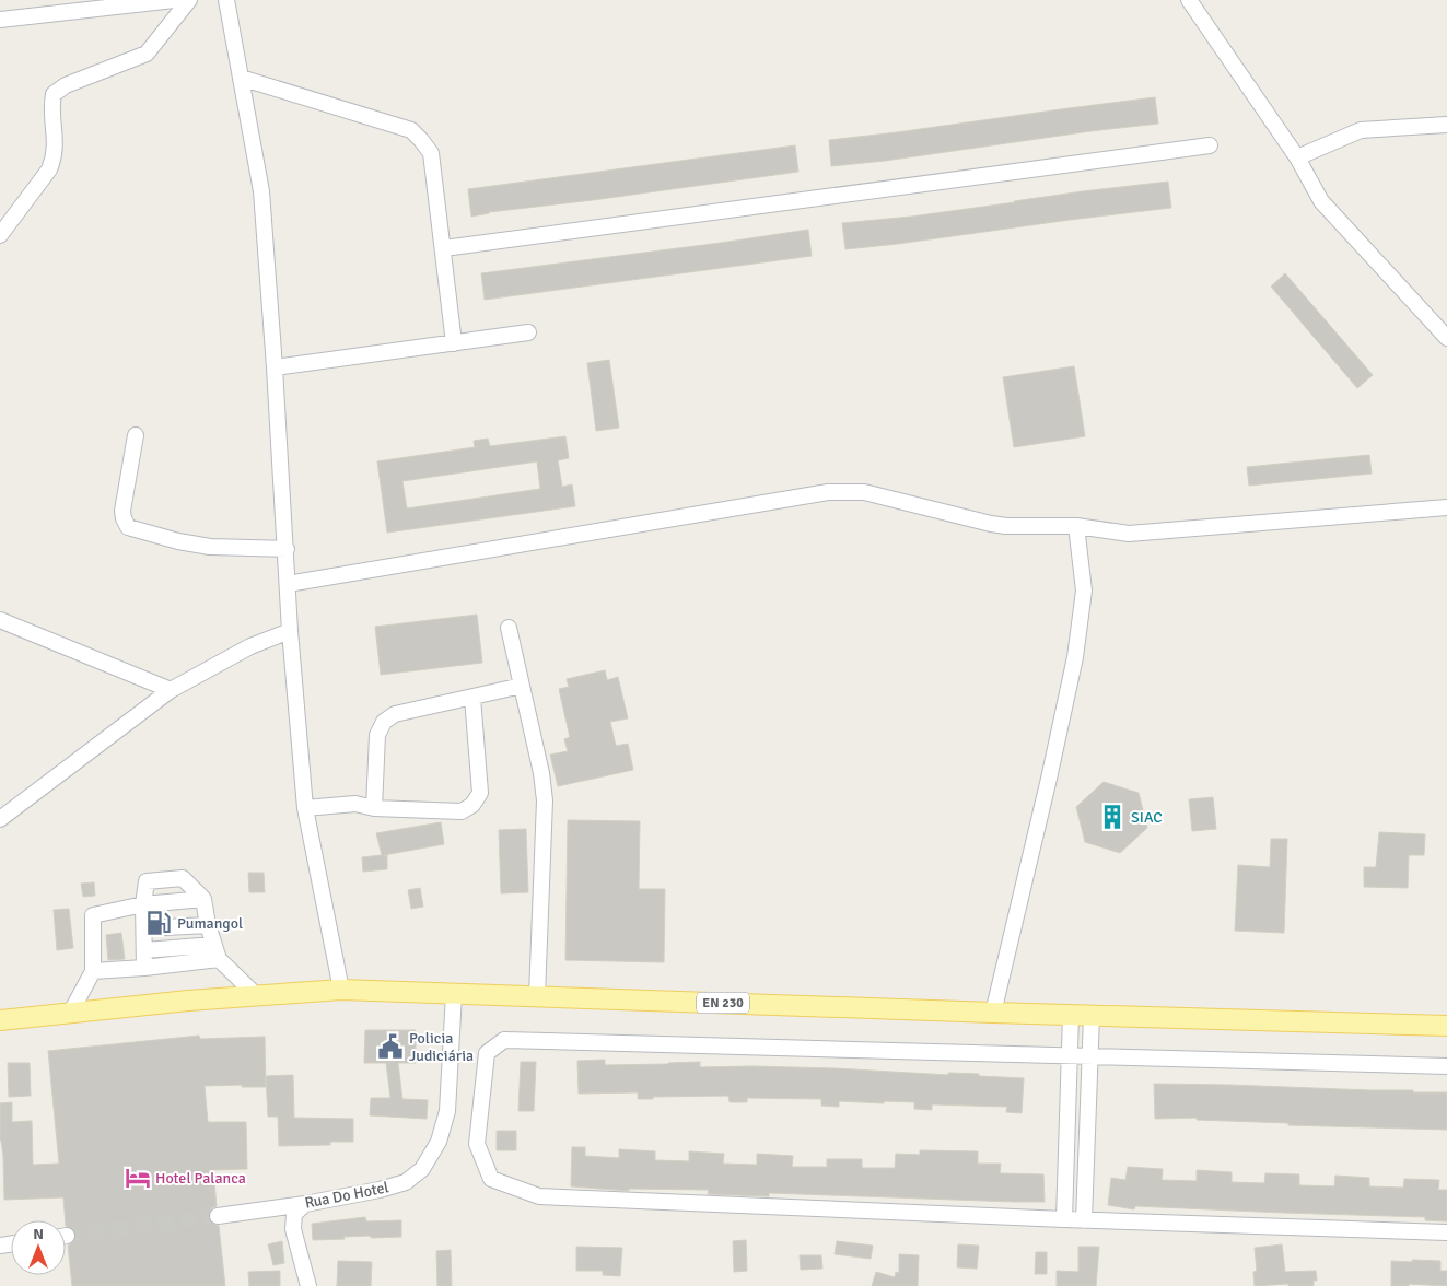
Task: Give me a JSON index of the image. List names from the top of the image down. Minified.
{"streets":{"main road":["EN 230"],"street":["Rua Do Hotel"]},"crossings":[["EN 230","Rua Do Hotel"]],"places":{"building":["SIAC"],"fuel station":["Pumangol"],"public building":["Policia Judiciária"],"hotel":["Hotel Palanca"]},"north":"top"}
